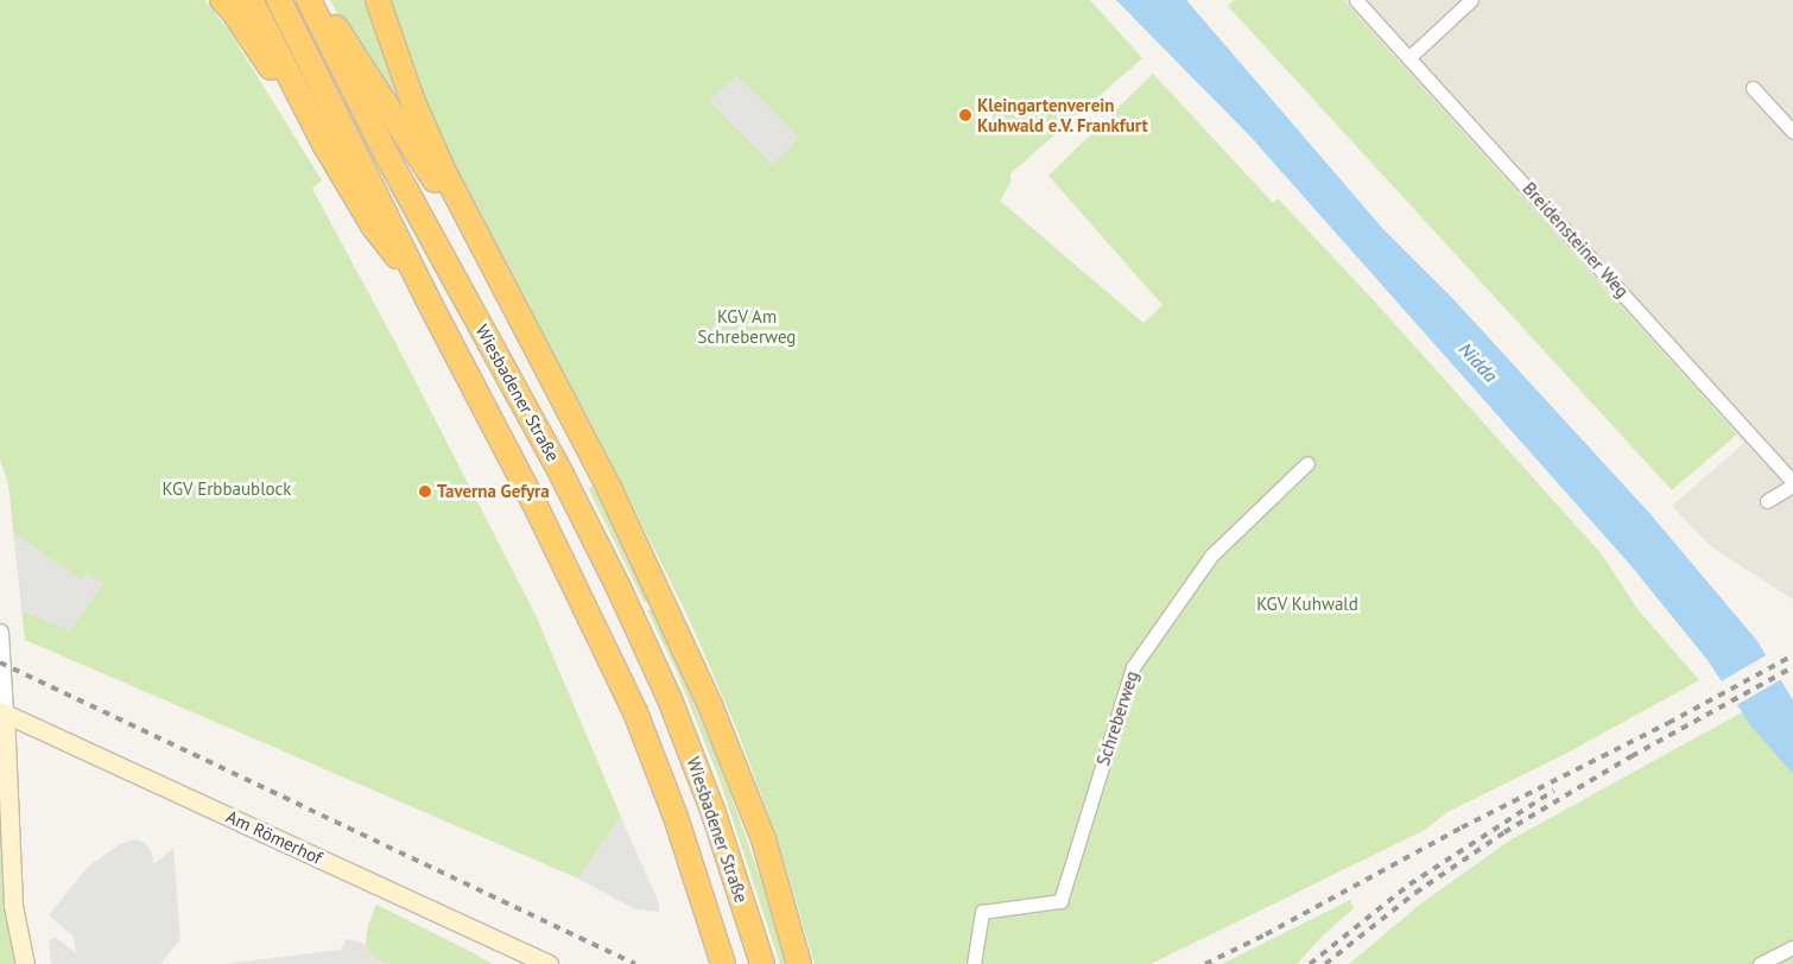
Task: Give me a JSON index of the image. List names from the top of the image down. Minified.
{"streets":{"highway":["Wiesbadener Straße"],"main road":["Am Römerhof"],"street":["Breidensteiner Weg","Schreberweg"]},"water":["Nidda"],"parks":["KGV Am Schreberweg","KGV Erbbaublock","KGV Kuhwald"],"places":["Kleingartenverein Kuhwald e.V. Frankfurt","Taverna Gefyra"]}
